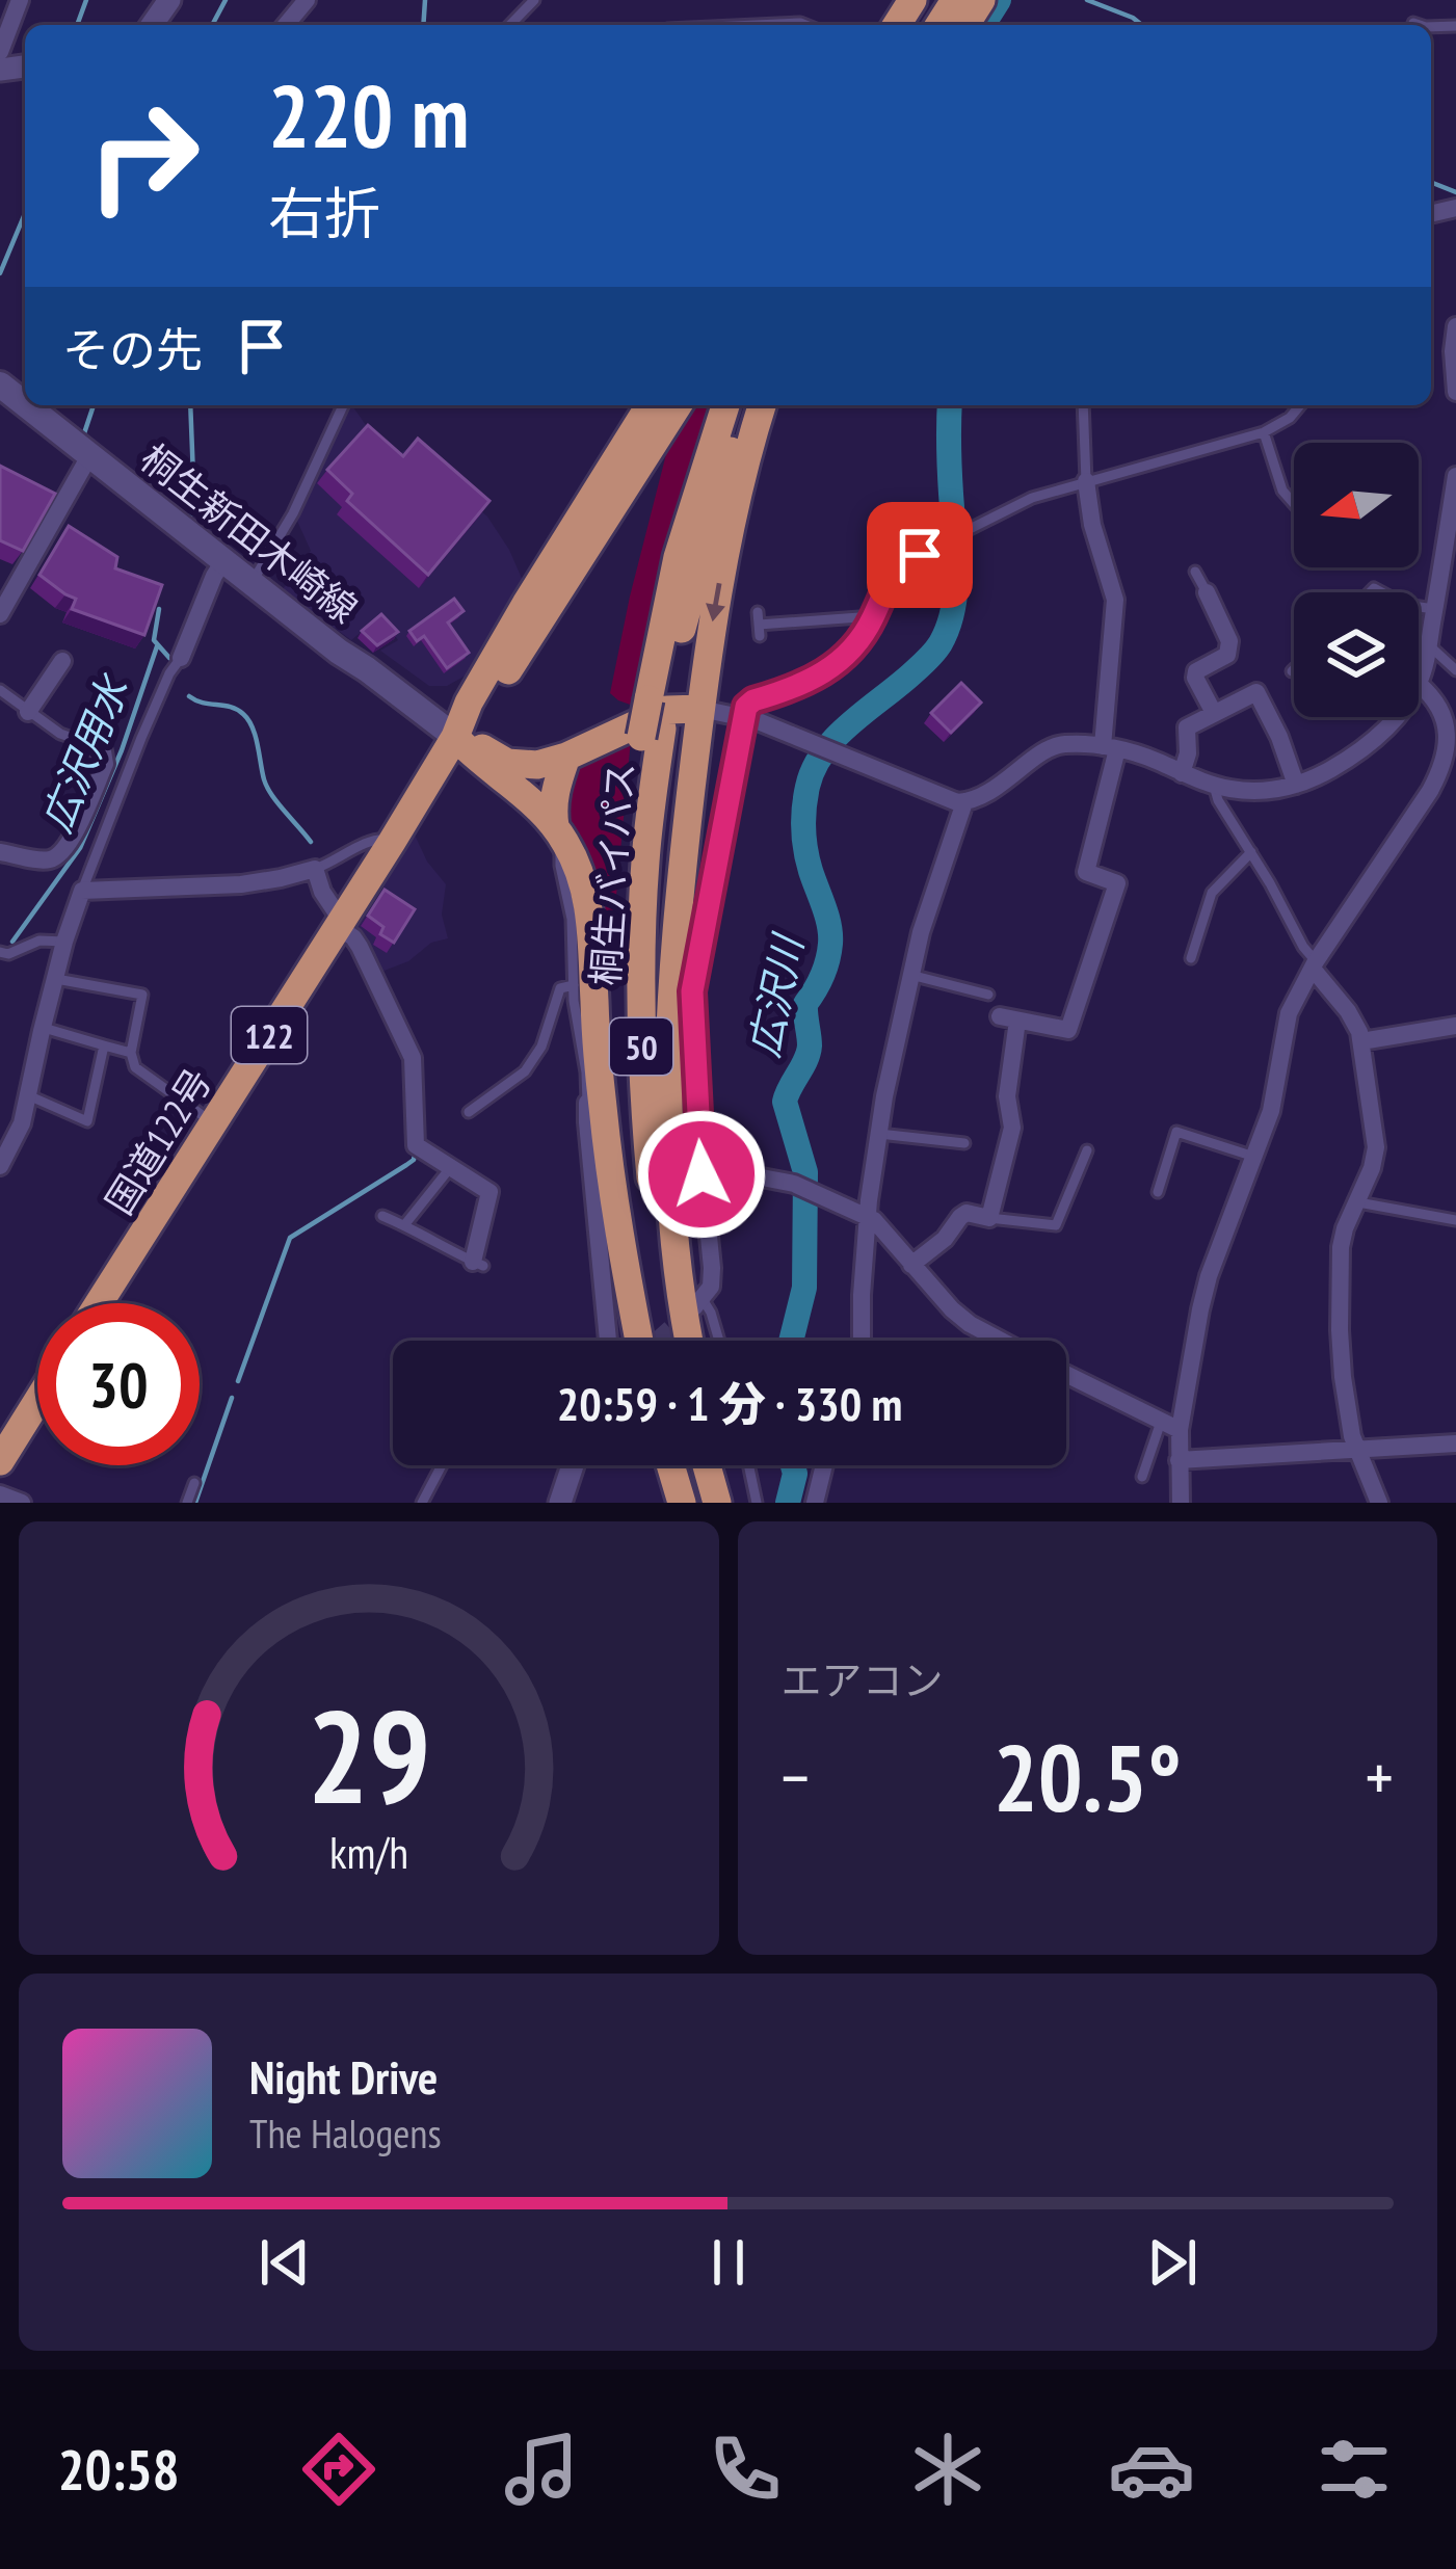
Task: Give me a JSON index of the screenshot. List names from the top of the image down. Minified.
{"streets":{"highway":["桐生バイパス","122","50","国道122号"],"main road":["桐生新田木崎線"]},"crossings":[["桐生新田木崎線","国道122号"]],"water":["広沢用水","広沢川"],"north":"left","page":{"turn":["220 m","右折"],"then":"その先","limit":"30","trip":"20:59 · 1 分 · 330 m","tile":"エアコン","heat":["−","20.5°","+"],"song":["Night Drive","The Halogens"],"tabs":"20:58","gauge":["29","km/h"]}}
